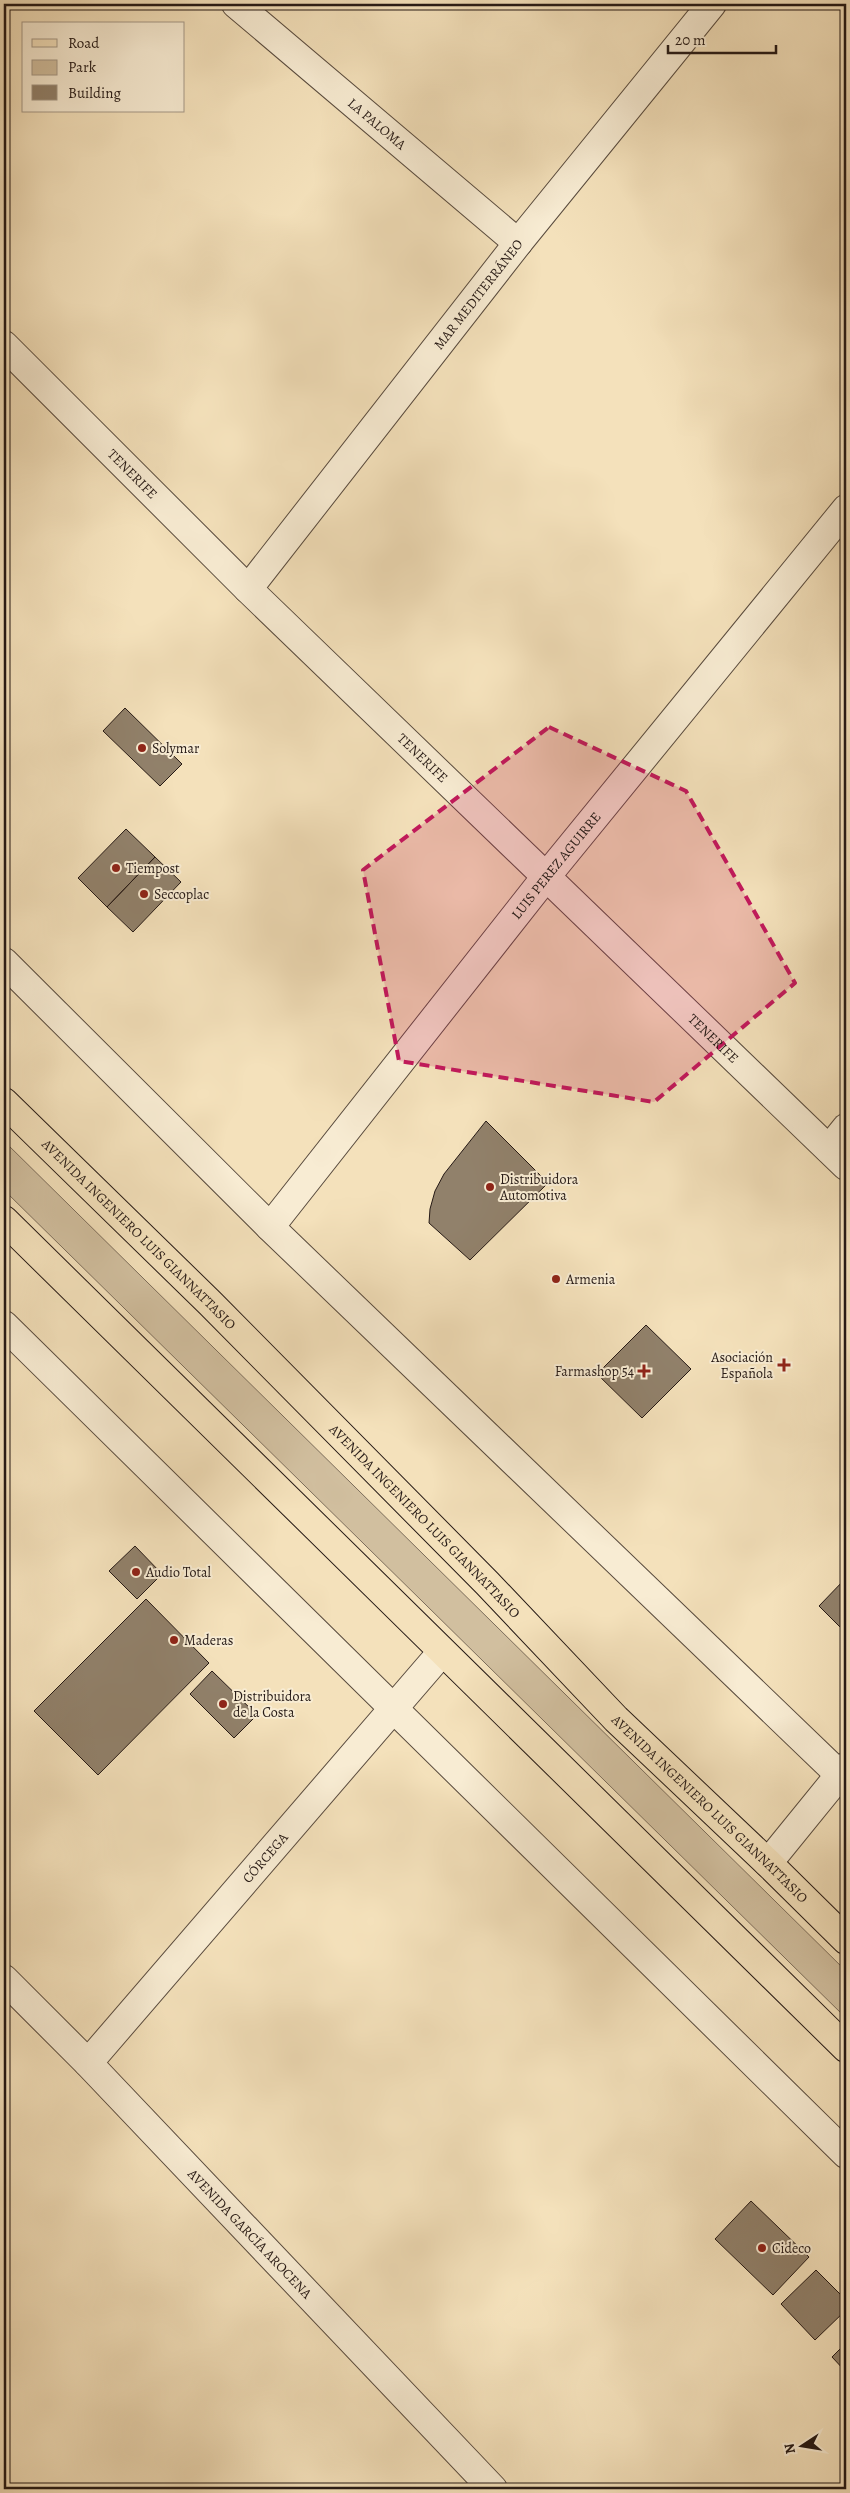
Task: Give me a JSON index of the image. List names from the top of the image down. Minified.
{"streets":{"main road":["AVENIDA INGENIERO LUIS GIANNATTASIO"],"street":["LA PALOMA","MAR MEDITERRÁNEO","TENERIFE","LUIS PEREZ AGUIRRE","CÓRCEGA","AVENIDA GARCÍA AROCENA"]},"crossings":[["LA PALOMA","MAR MEDITERRÁNEO"],["MAR MEDITERRÁNEO","TENERIFE"],["TENERIFE","LUIS PEREZ AGUIRRE"],["CÓRCEGA","AVENIDA GARCÍA AROCENA"]],"places":{"other":["Solymar","Tiempost","Seccoplac","Distribuidora Automotiva","Armenia","Audio Total","Maderas","Distribuidora de la Costa","Cideco"],"health":["Asociación Española","Farmashop 54"]},"legend":["Road","Park","Building"],"scale_bar":"20 m","north":"left"}
